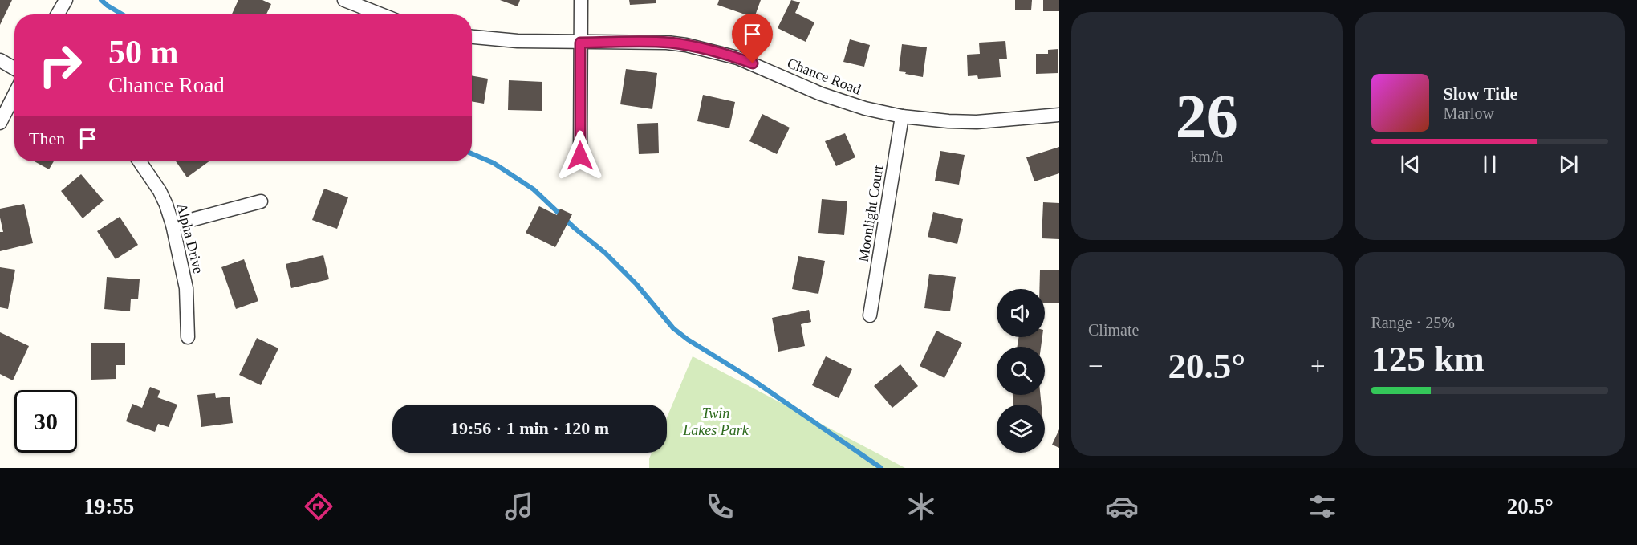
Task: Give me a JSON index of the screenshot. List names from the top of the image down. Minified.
{"streets":{"street":["Chance Road","Moonlight Court","Alpha Drive"]},"crossings":[["Chance Road","Moonlight Court"]],"parks":["Twin Lakes Park"],"page":{"tile":[["26","km/h"],"Climate",["Range · 25%","125 km"]],"turn":["50 m","Chance Road"],"song":["Slow Tide","Marlow"],"then":"Then","heat":["−","20.5°","+"],"limit":"30","trip":"19:56 · 1 min · 120 m","tabs":["19:55","20.5°"]}}
